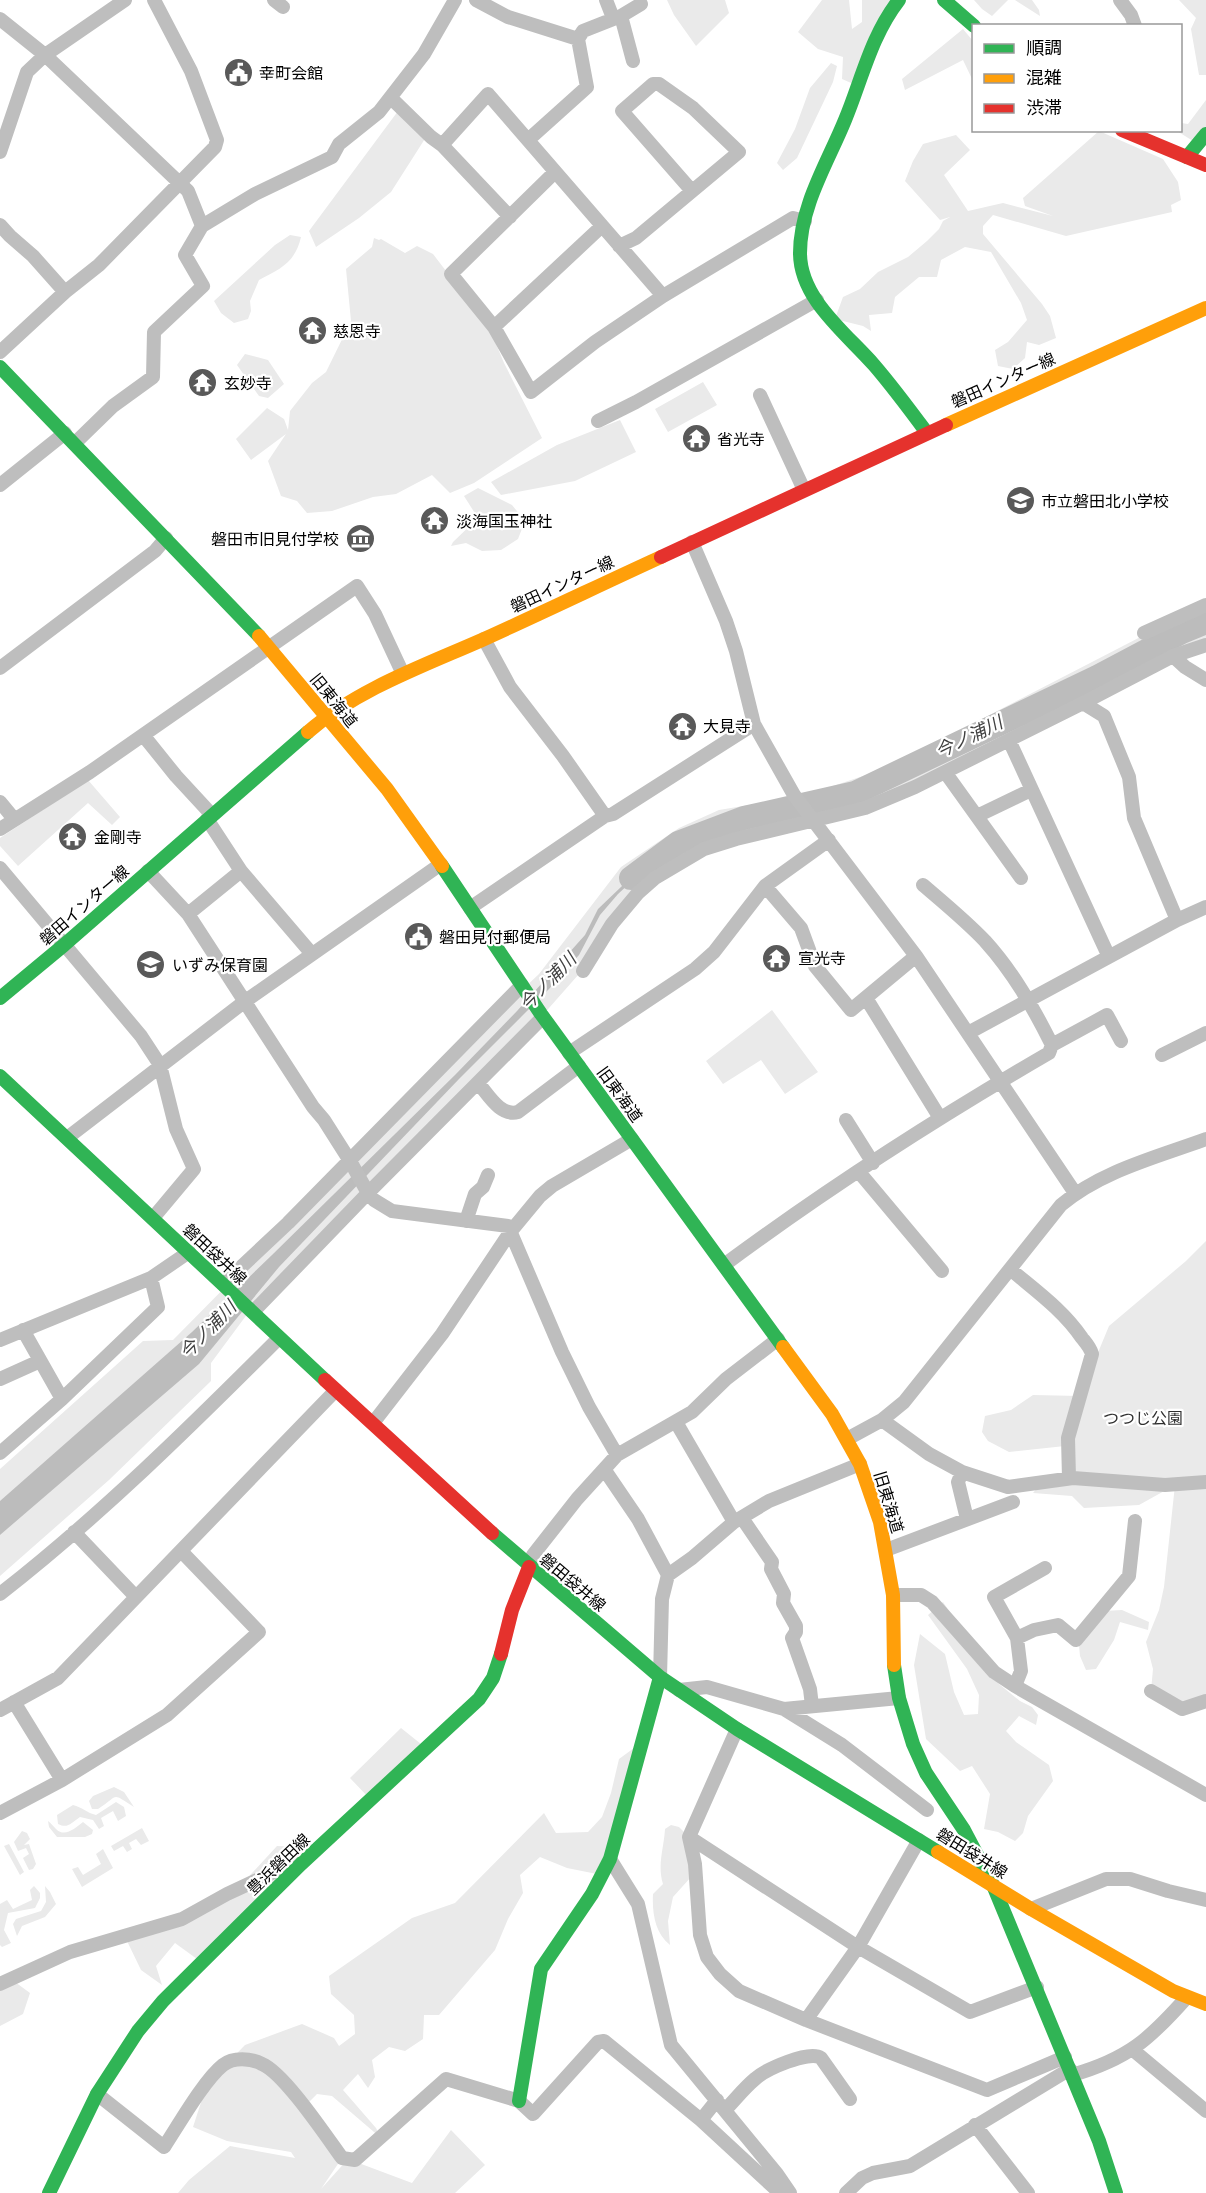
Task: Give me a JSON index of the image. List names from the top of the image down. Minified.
{"streets":{"main road":["磐田インター線","旧東海道","磐田袋井線","豊浜磐田線"]},"crossings":[["磐田インター線","旧東海道"],["旧東海道","磐田袋井線"],["磐田袋井線","豊浜磐田線"]],"water":["今ノ浦川"],"parks":["つつじ公園"],"places":{"public building":["幸町会館","磐田見付郵便局"],"temple":["慈恩寺","玄妙寺","省光寺","淡海国玉神社","大見寺","金剛寺","宣光寺"],"school or university":["市立磐田北小学校","いずみ保育園"],"museum":["磐田市旧見付学校"]},"legend":["順調","混雑","渋滞"]}
